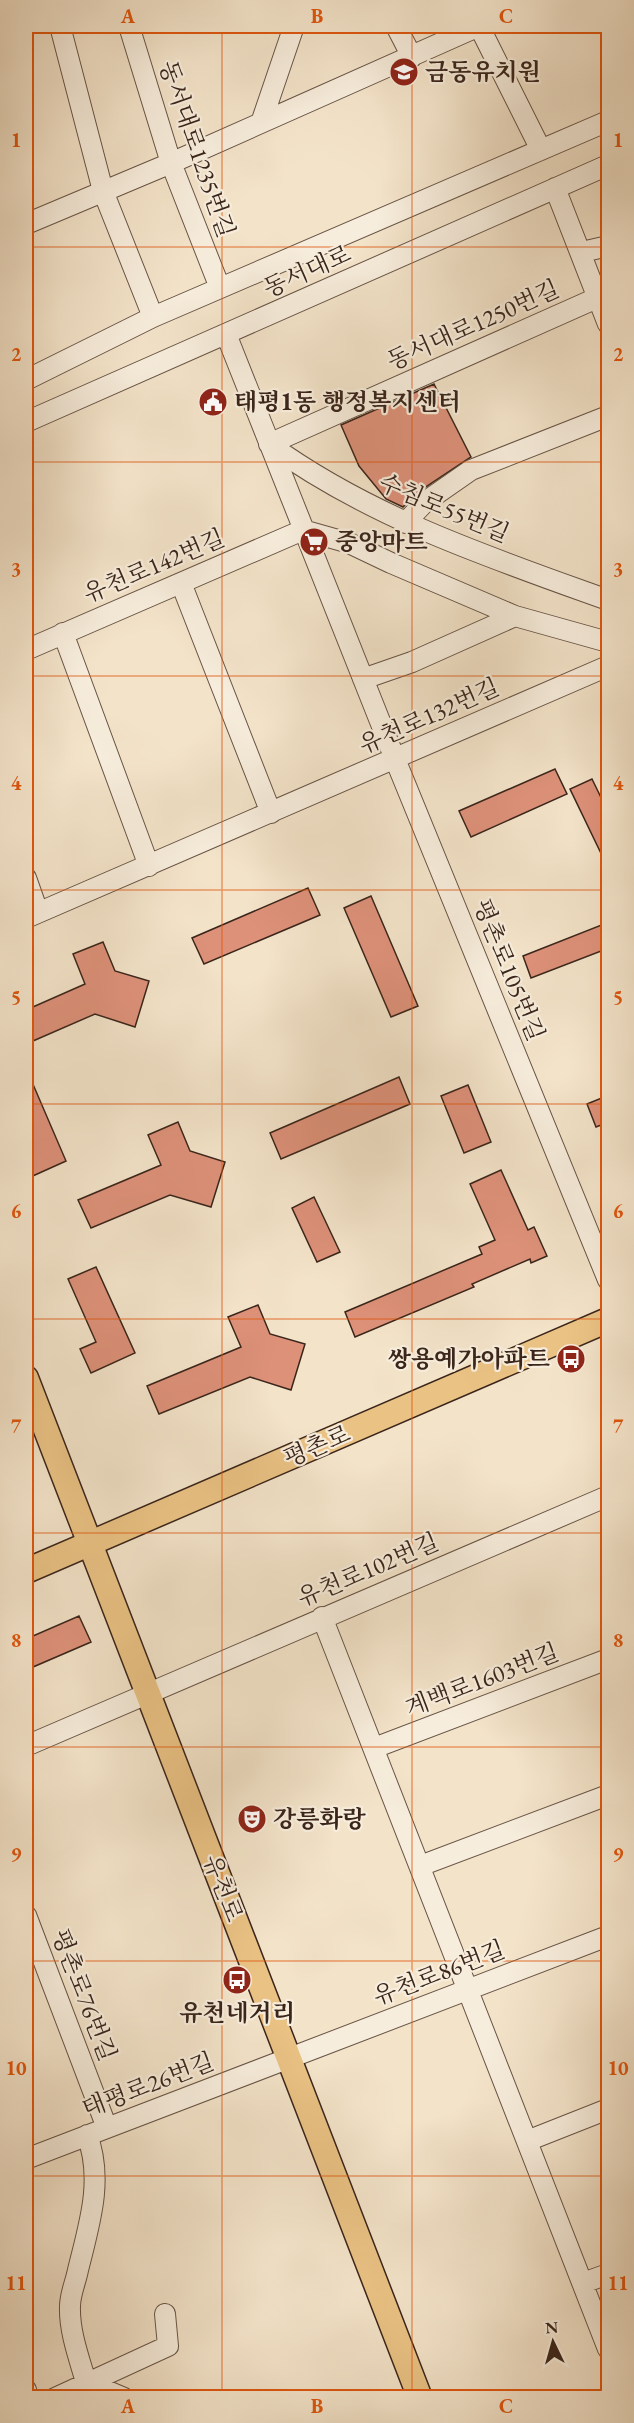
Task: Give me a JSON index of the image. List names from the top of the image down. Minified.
{"streets":{"main road":["평촌로","유천로"],"street":["동서대로1235번길","동서대로","동서대로1250번길","수침로55번길","유천로142번길","유천로132번길","평촌로105번길","유천로102번길","계백로1603번길","유천로86번길","평촌로76번길","태평로26번길"]},"crossings":[["동서대로1235번길","동서대로"],["동서대로","동서대로1250번길"],["동서대로","평촌로105번길"],["동서대로1250번길","수침로55번길"],["동서대로1250번길","평촌로105번길"],["수침로55번길","평촌로105번길"],["유천로142번길","평촌로105번길"],["유천로132번길","평촌로105번길"],["평촌로","유천로"],["유천로102번길","유천로"],["유천로","유천로86번길"],["유천로","태평로26번길"],["유천로86번길","태평로26번길"],["평촌로76번길","태평로26번길"]],"places":{"school or university":["금동유치원"],"public building":["태평1동 행정복지센터"],"supermarket":["중앙마트"],"bus stop":["쌍용예가아파트","유천네거리"],"theatre":["강릉화랑"]},"north":"top","grid":{"columns":["A","B","C"],"rows":["1","2","3","4","5","6","7","8","9","10","11"]}}
